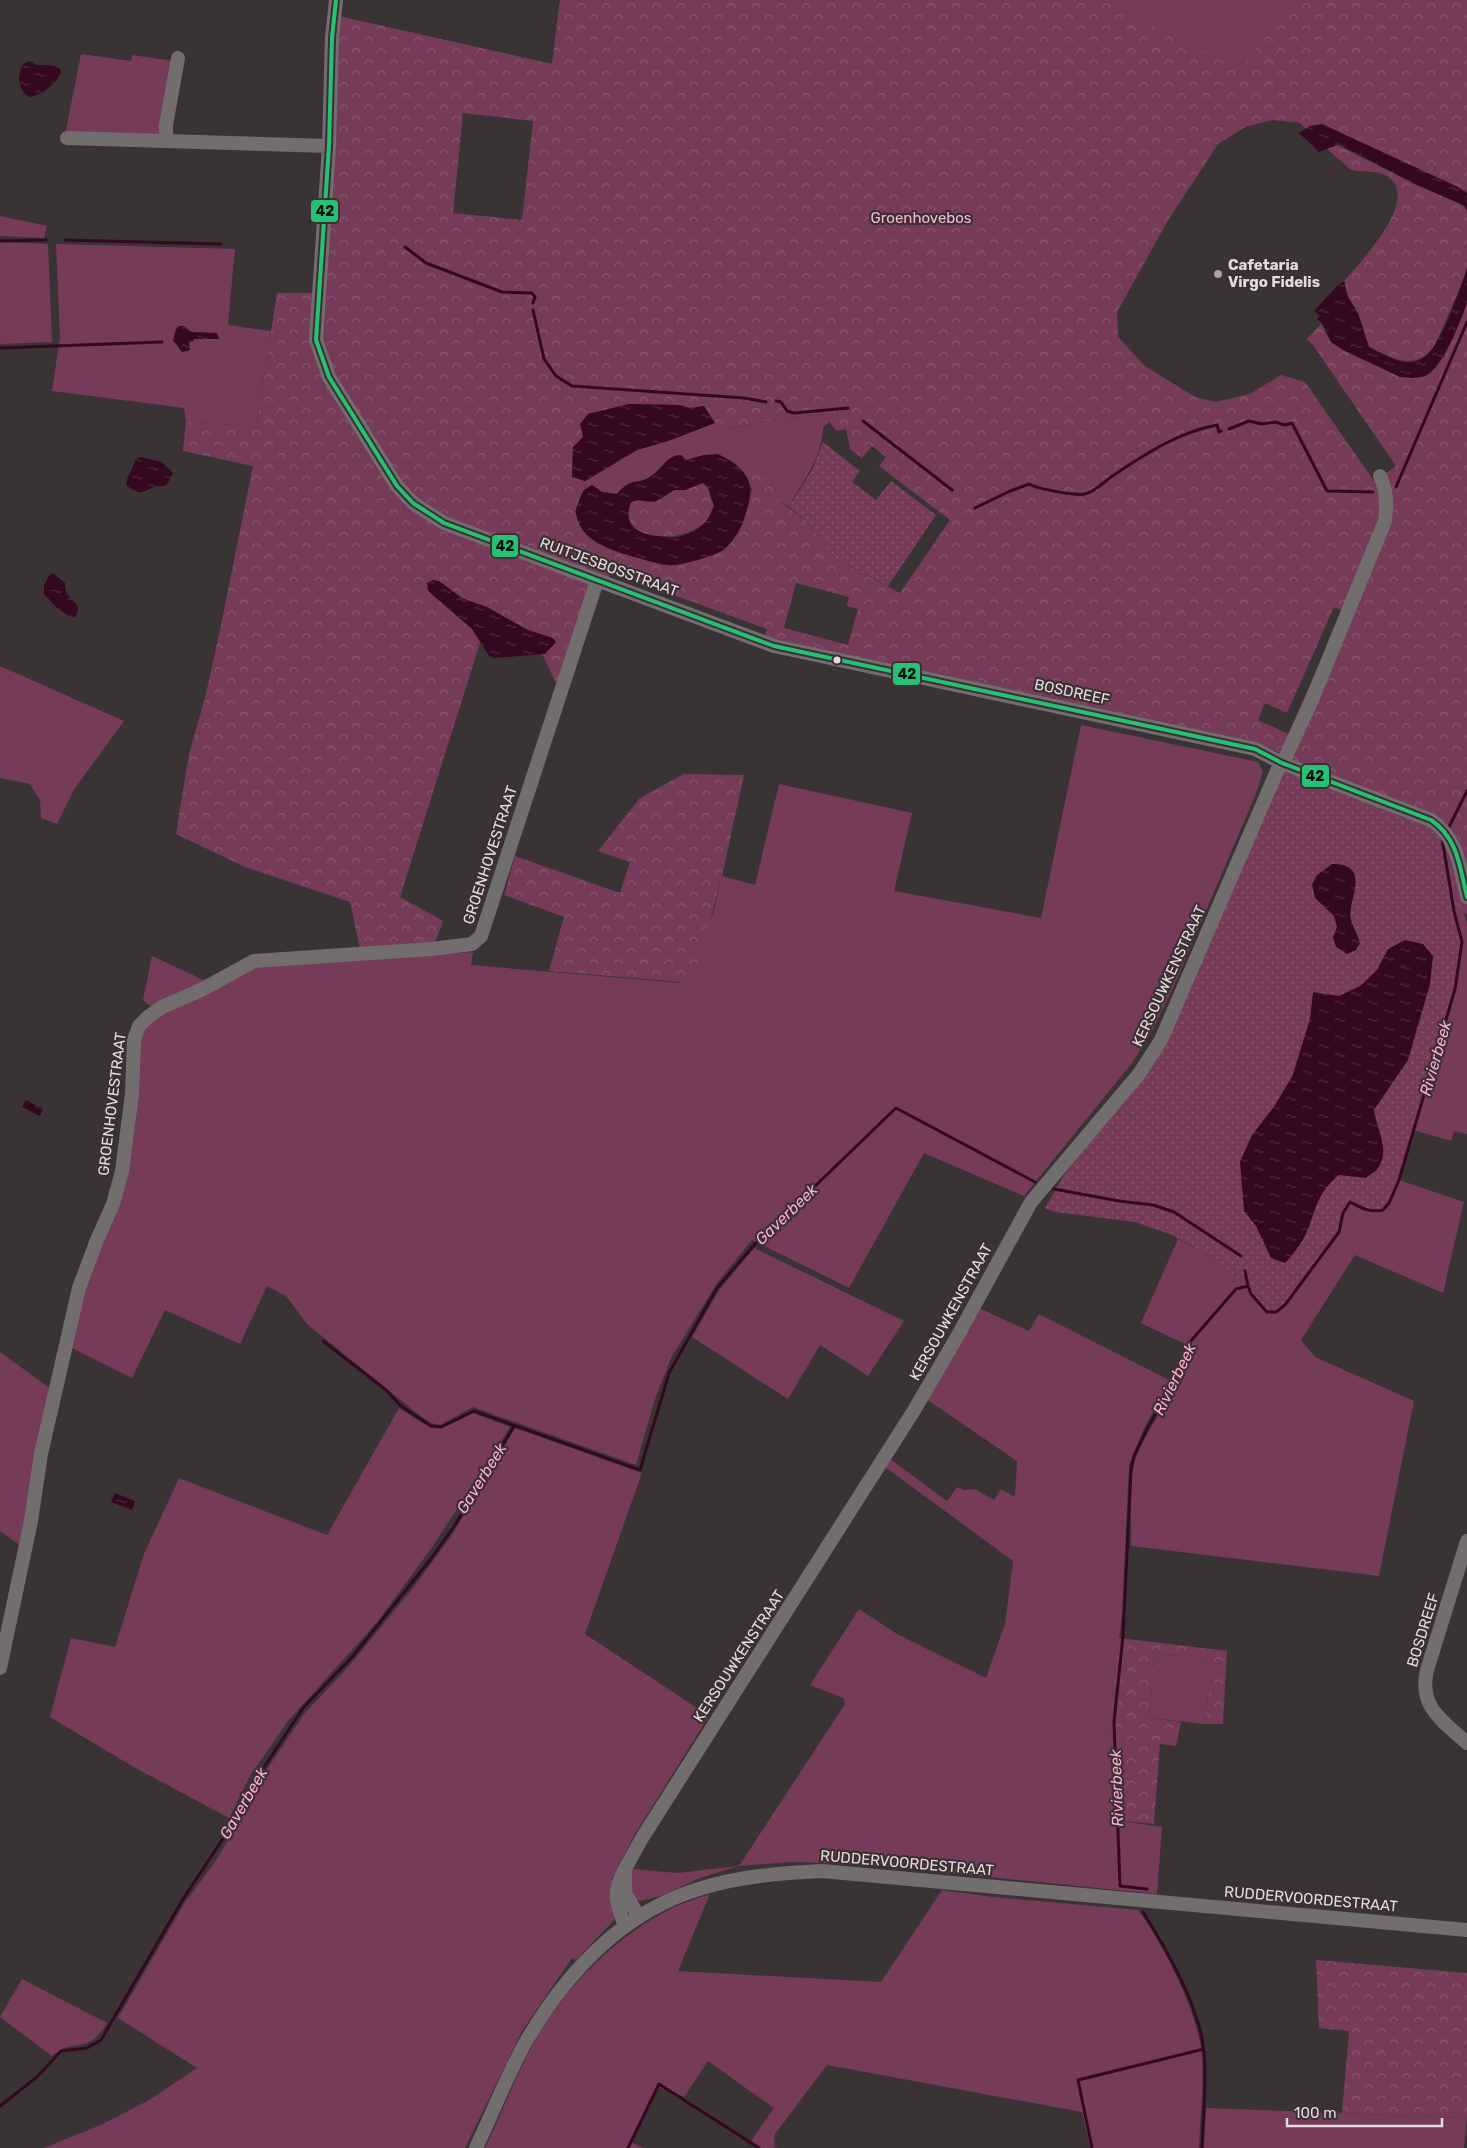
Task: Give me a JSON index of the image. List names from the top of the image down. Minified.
{"streets":{"street":["RUITJESBOSSTRAAT","BOSDREEF","GROENHOVESTRAAT","KERSOUWKENSTRAAT","RUDDERVOORDESTRAAT"]},"crossings":[["RUITJESBOSSTRAAT","BOSDREEF"],["RUITJESBOSSTRAAT","GROENHOVESTRAAT"],["BOSDREEF","KERSOUWKENSTRAAT"],["KERSOUWKENSTRAAT","RUDDERVOORDESTRAAT"]],"water":["Rivierbeek","Gaverbeek"],"parks":["Groenhovebos"],"places":["Cafetaria Virgo Fidelis"],"lines":["transit line 42"],"scale_bar":"100 m"}
